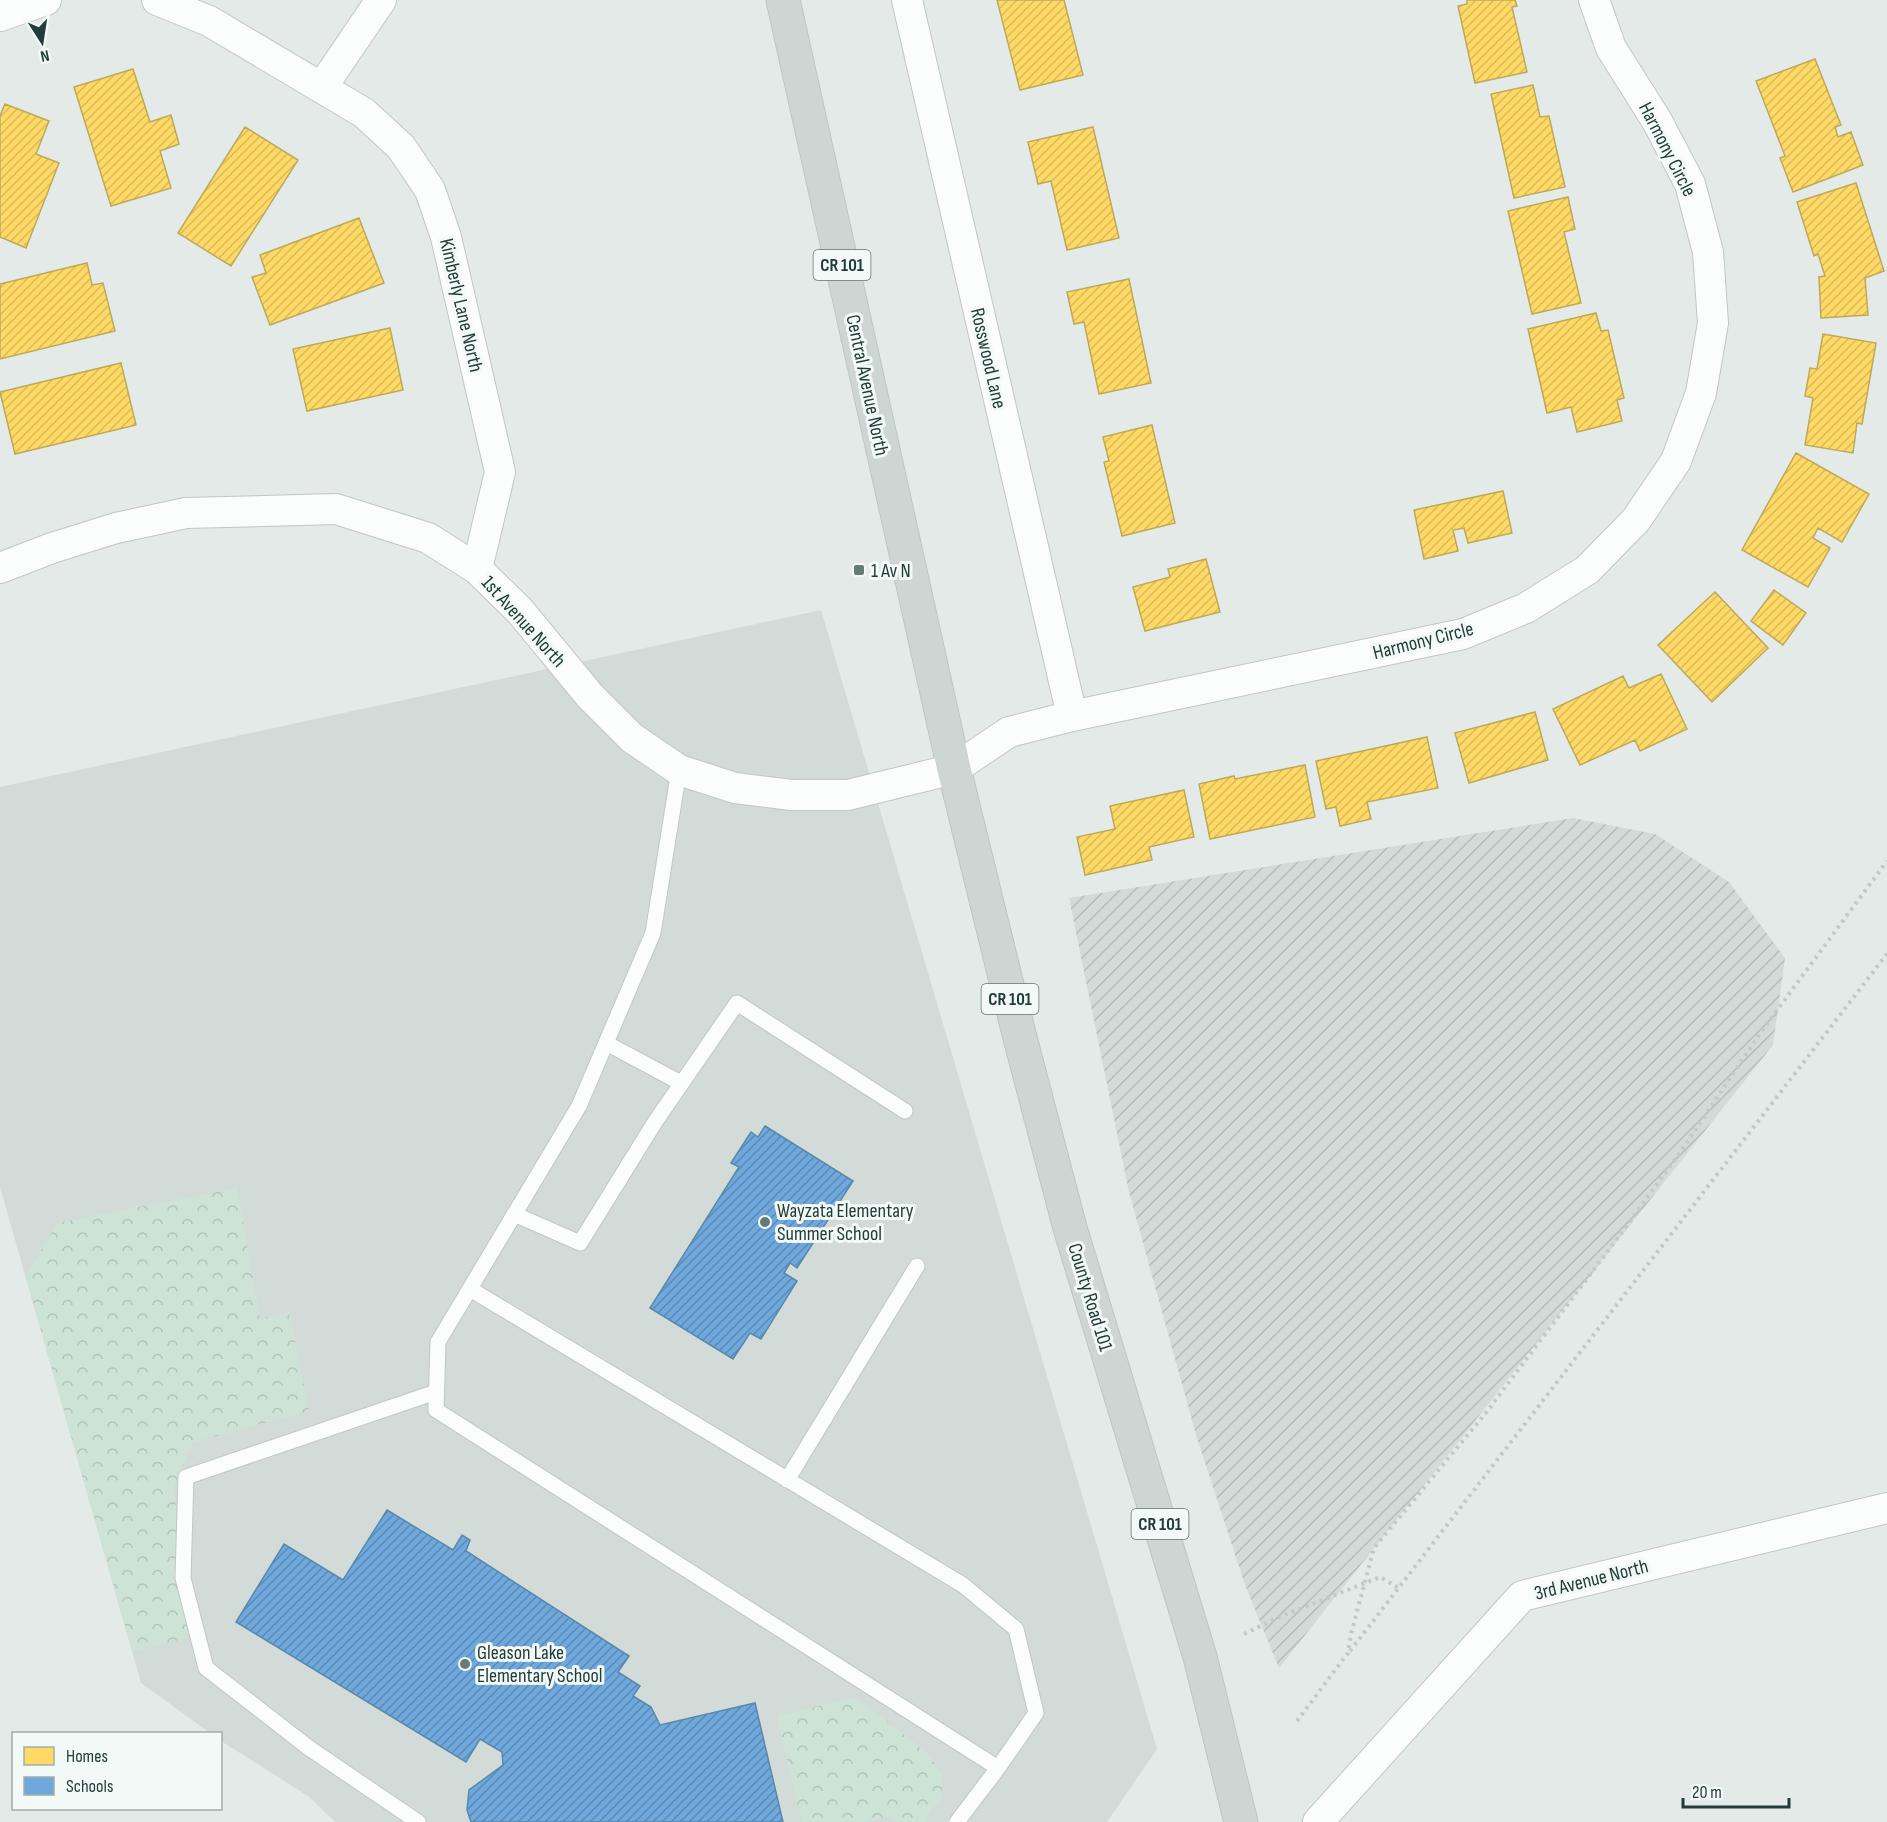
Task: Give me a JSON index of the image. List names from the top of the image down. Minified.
{"streets":{"main road":["CR 101","Central Avenue North","County Road 101"],"street":["Harmony Circle","Kimberly Lane North","Rosswood Lane","1st Avenue North","3rd Avenue North"]},"crossings":[["Harmony Circle","Rosswood Lane"],["Harmony Circle","Central Avenue North"],["Harmony Circle","1st Avenue North"],["Harmony Circle","County Road 101"],["Kimberly Lane North","1st Avenue North"],["Central Avenue North","1st Avenue North"],["Central Avenue North","County Road 101"],["1st Avenue North","County Road 101"]],"places":{"transit":["1 Av N"],"other":["Wayzata Elementary Summer School","Gleason Lake Elementary School"]},"legend":["Homes","Schools"],"scale_bar":"20 m","north":"bottom"}
